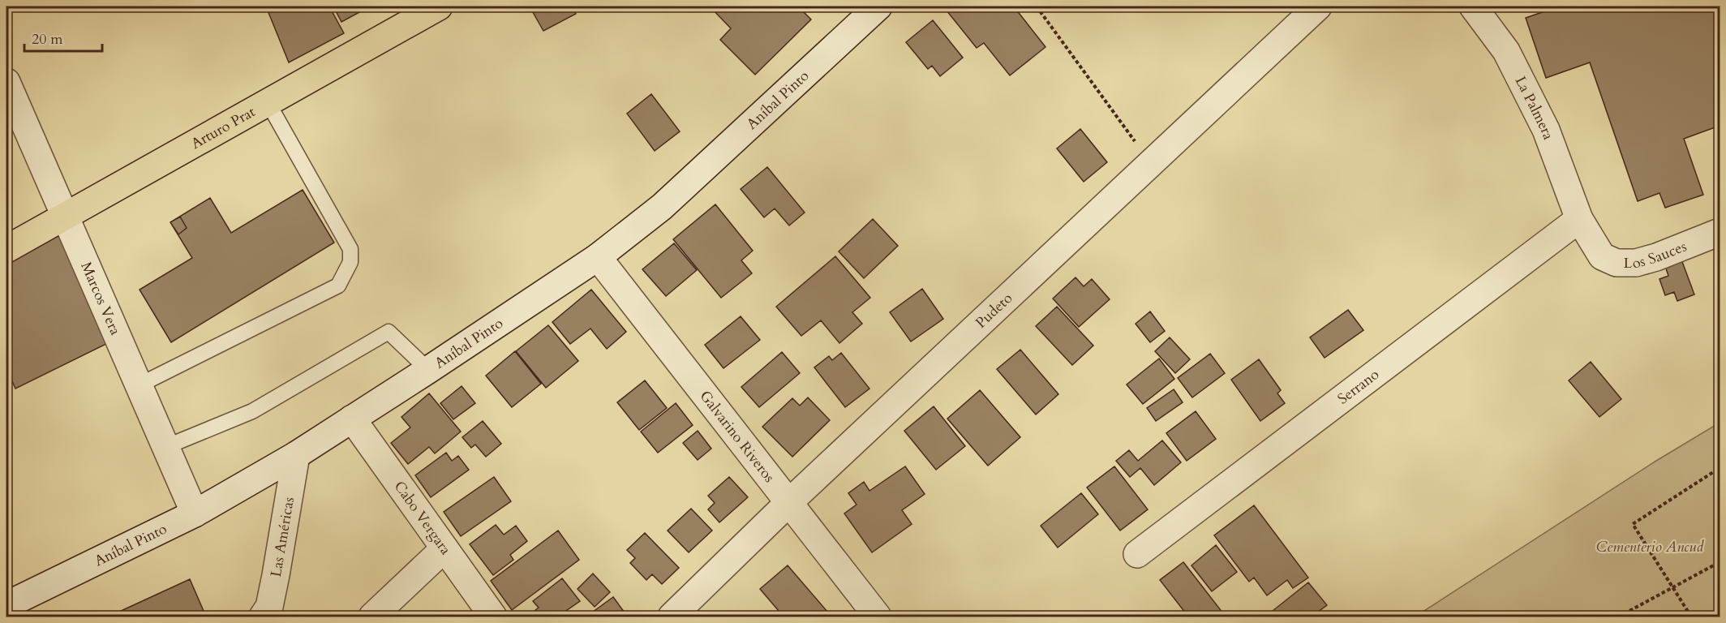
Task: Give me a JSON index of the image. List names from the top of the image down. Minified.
{"streets":{"main road":["Arturo Prat"],"street":["Aníbal Pinto","La Palmera","Los Sauces","Marcos Vera","Pudeto","Serrano","Galvarino Riveros","Cabo Vergara","Las Américas"]},"crossings":[["Aníbal Pinto","Marcos Vera"],["Aníbal Pinto","Galvarino Riveros"],["Aníbal Pinto","Cabo Vergara"],["Aníbal Pinto","Las Américas"],["La Palmera","Los Sauces"],["La Palmera","Serrano"],["Arturo Prat","Marcos Vera"],["Los Sauces","Serrano"],["Pudeto","Galvarino Riveros"]],"parks":["Cementerio Ancud"],"scale_bar":"20 m"}
